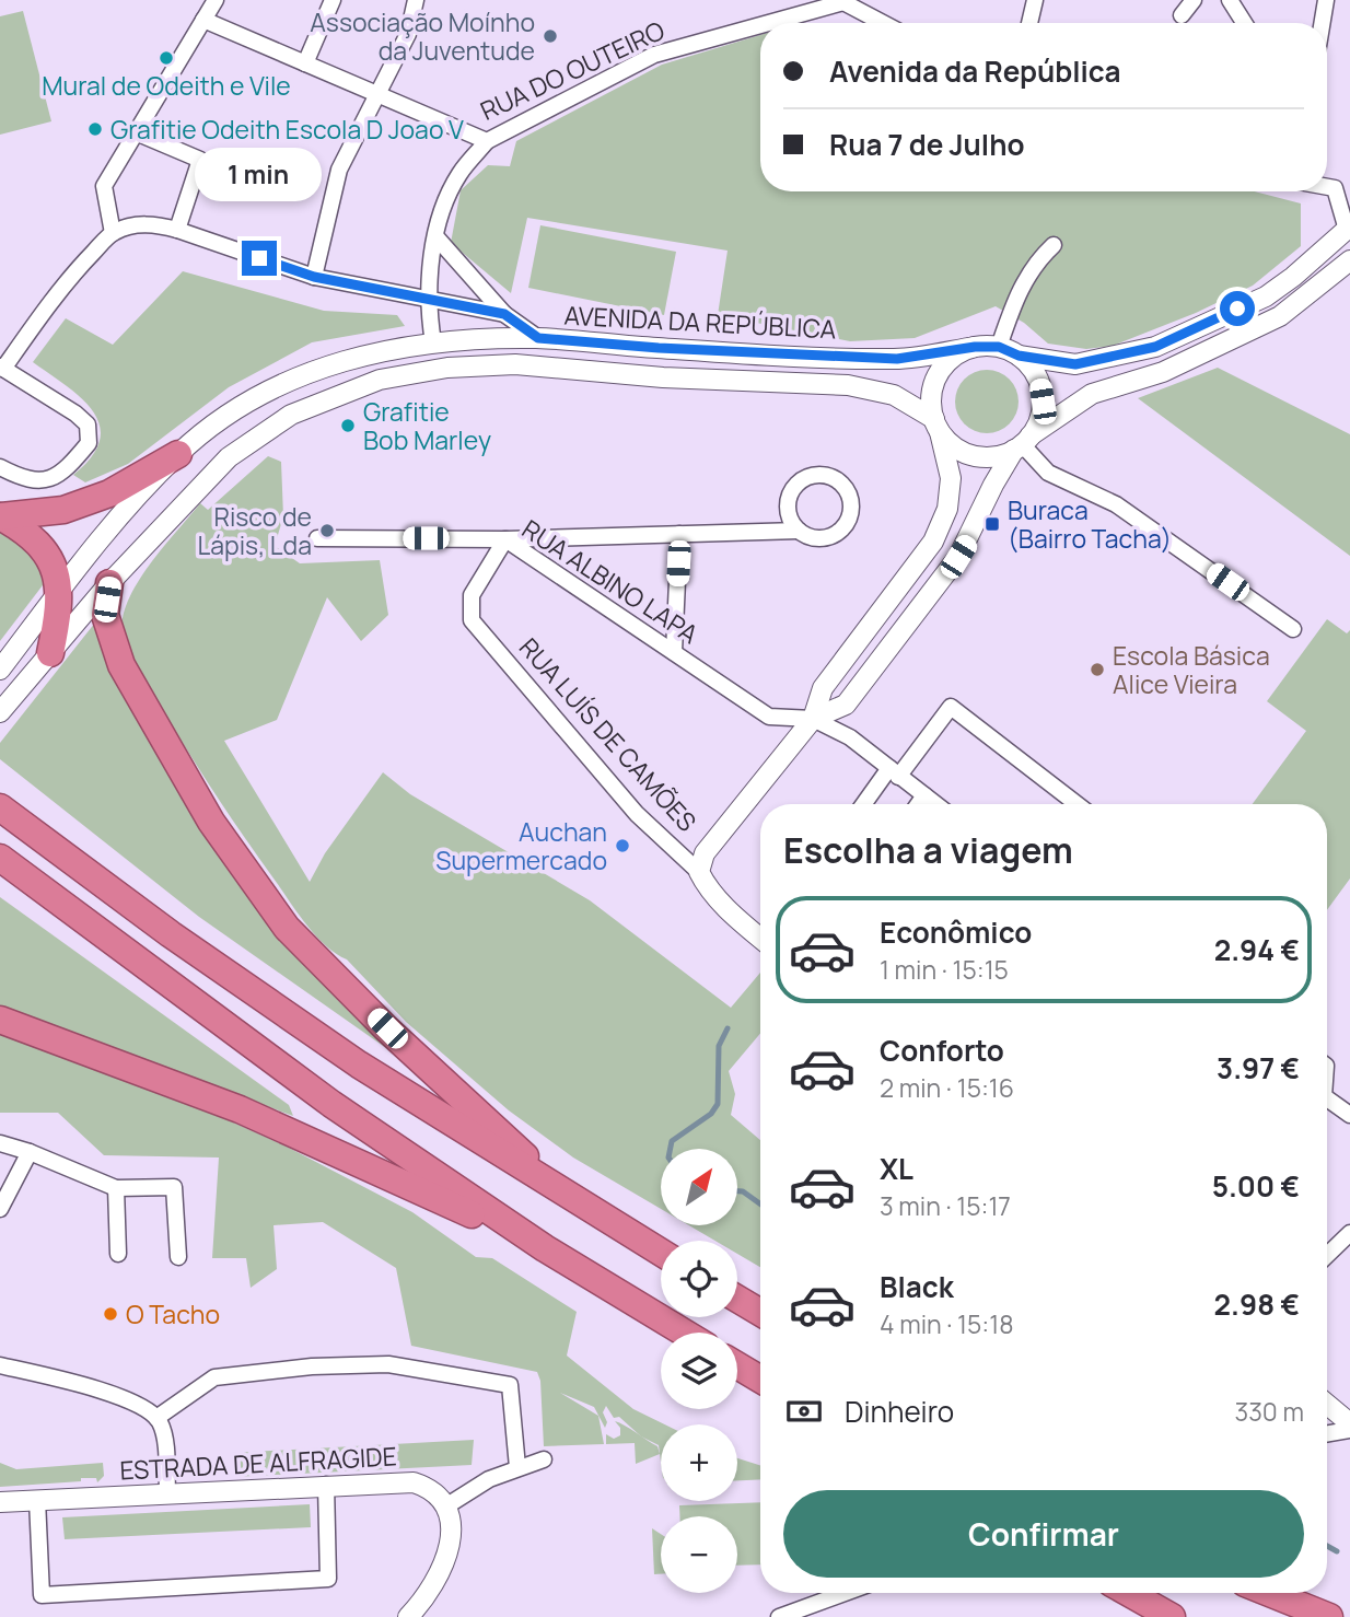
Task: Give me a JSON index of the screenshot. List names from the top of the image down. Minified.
{"streets":{"street":["RUA DO OUTEIRO","AVENIDA DA REPÚBLICA","RUA ALBINO LAPA","RUA LUÍS DE CAMÕES","ESTRADA DE ALFRAGIDE"]},"crossings":[["RUA ALBINO LAPA","RUA LUÍS DE CAMÕES"]],"places":{"other":["Associação Moínho da Juventude","Mural de Odeith e Vile","Grafitie Odeith Escola D Joao V","Grafitie Bob Marley","Risco de Lápis, Lda","Escola Básica Alice Vieira","Auchan Supermercado","O Tacho"],"transit":["Buraca (Bairro Tacha)"]},"north":"top right","page":{"banner":["Avenida da República","Rua 7 de Julho"],"bubble":"1 min","heading":"Escolha a viagem","list":[{"name":"Econômico","note":"1 min · 15:15","value":"2.94 €"},{"name":"Conforto","note":"2 min · 15:16","value":"3.97 €"},{"name":"XL","note":"3 min · 15:17","value":"5.00 €"},{"name":"Black","note":"4 min · 15:18","value":"2.98 €"}],"map_buttons":["+","−"],"pay":["Dinheiro","330 m"],"buttons":"Confirmar"}}
